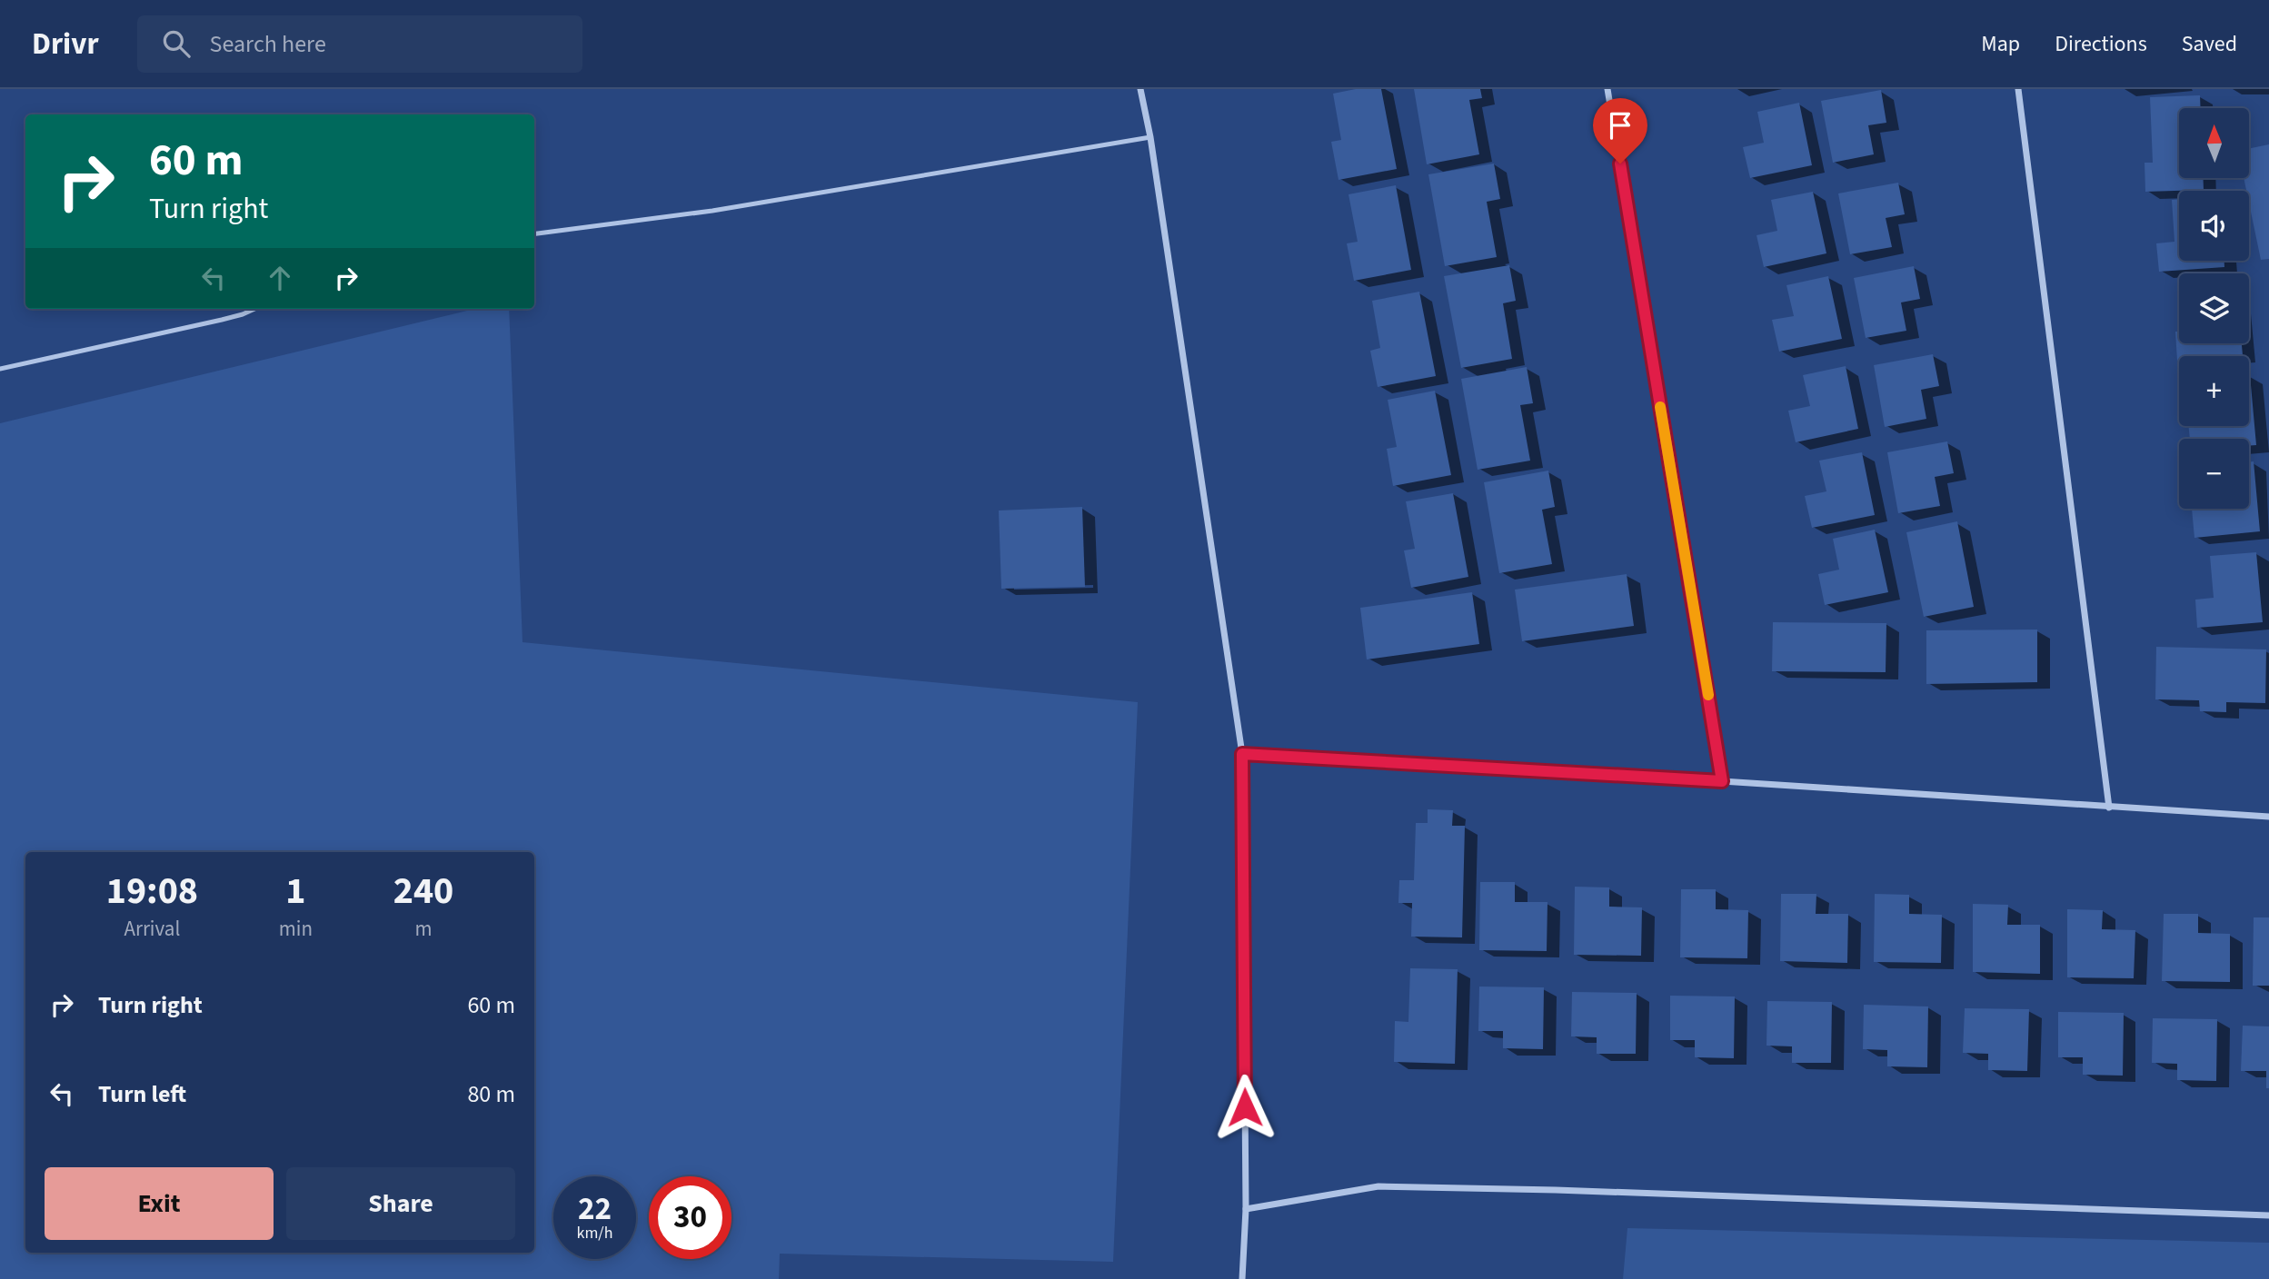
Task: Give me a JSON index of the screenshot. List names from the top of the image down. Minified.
{"north":"top","page":{"header":"Drivr","search":"Search here","nav":["Map","Directions","Saved"],"map_buttons":["+","−"],"turn":["60 m","Turn right"],"eta":["19:08","Arrival","1","min","240","m"],"list":[{"name":"Turn right","value":"60 m"},{"name":"Turn left","value":"80 m"}],"buttons":["Exit","Share"],"speed":"22 km/h","limit":"30"}}
